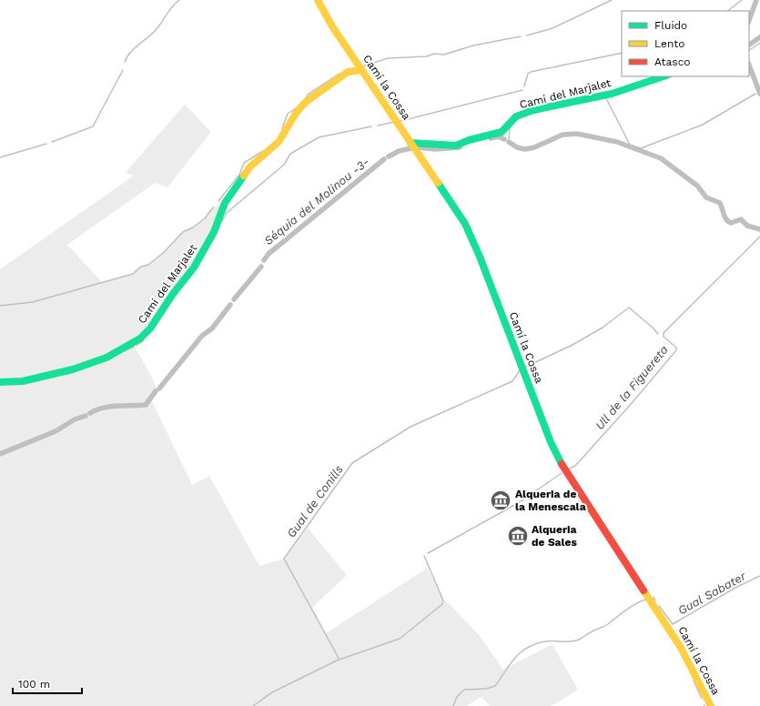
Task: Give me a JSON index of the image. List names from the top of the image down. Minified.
{"streets":{"street":["Camí la Cossa","Camí del Marjalet"]},"crossings":[["Camí la Cossa","Camí del Marjalet"]],"water":["Séquia del Molinou -3-","Ull de la Figuereta","Gual de Conills","Gual Sabater"],"places":{"museum":["Alqueria de la Menescala","Alqueria de Sales"]},"legend":["Fluido","Lento","Atasco"],"scale_bar":"100 m"}
